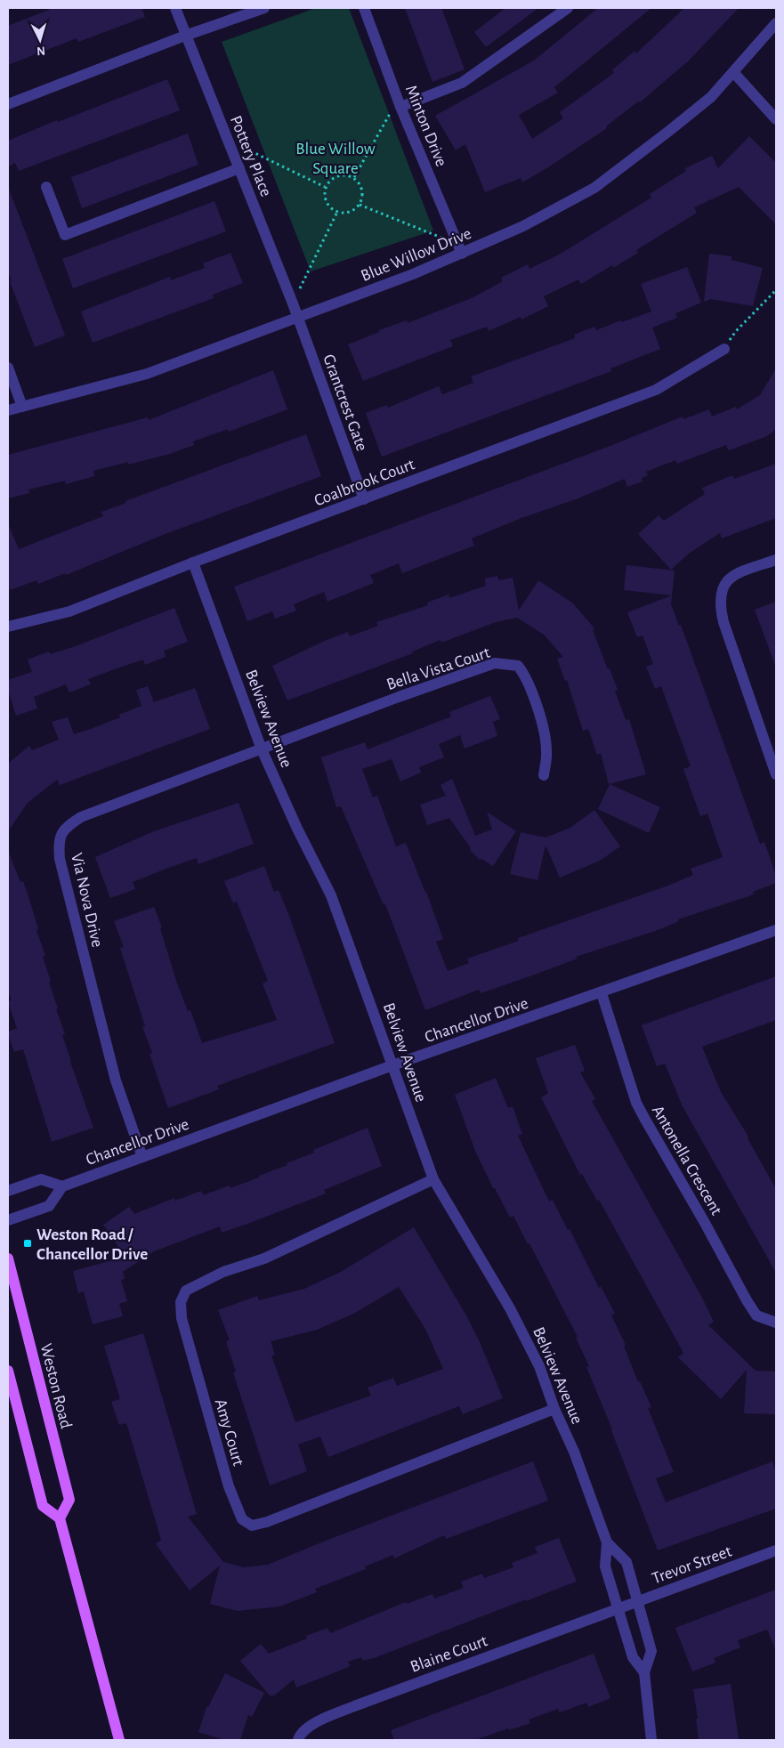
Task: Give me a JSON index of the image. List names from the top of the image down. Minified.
{"streets":{"main road":["Weston Road"],"street":["Minton Drive","Pottery Place","Blue Willow Drive","Grantcrest Gate","Coalbrook Court","Bella Vista Court","Belview Avenue","Via Nova Drive","Chancellor Drive","Antonella Crescent","Amy Court","Trevor Street","Blaine Court"]},"crossings":[["Minton Drive","Blue Willow Drive"],["Pottery Place","Blue Willow Drive"],["Pottery Place","Grantcrest Gate"],["Blue Willow Drive","Grantcrest Gate"],["Grantcrest Gate","Coalbrook Court"],["Coalbrook Court","Belview Avenue"],["Bella Vista Court","Belview Avenue"],["Bella Vista Court","Via Nova Drive"],["Belview Avenue","Via Nova Drive"],["Belview Avenue","Chancellor Drive"],["Belview Avenue","Amy Court"],["Belview Avenue","Trevor Street"],["Belview Avenue","Blaine Court"],["Via Nova Drive","Chancellor Drive"],["Chancellor Drive","Antonella Crescent"],["Trevor Street","Blaine Court"]],"parks":["Blue Willow Square"],"places":{"transit":["Weston Road / Chancellor Drive"]},"north":"bottom"}
